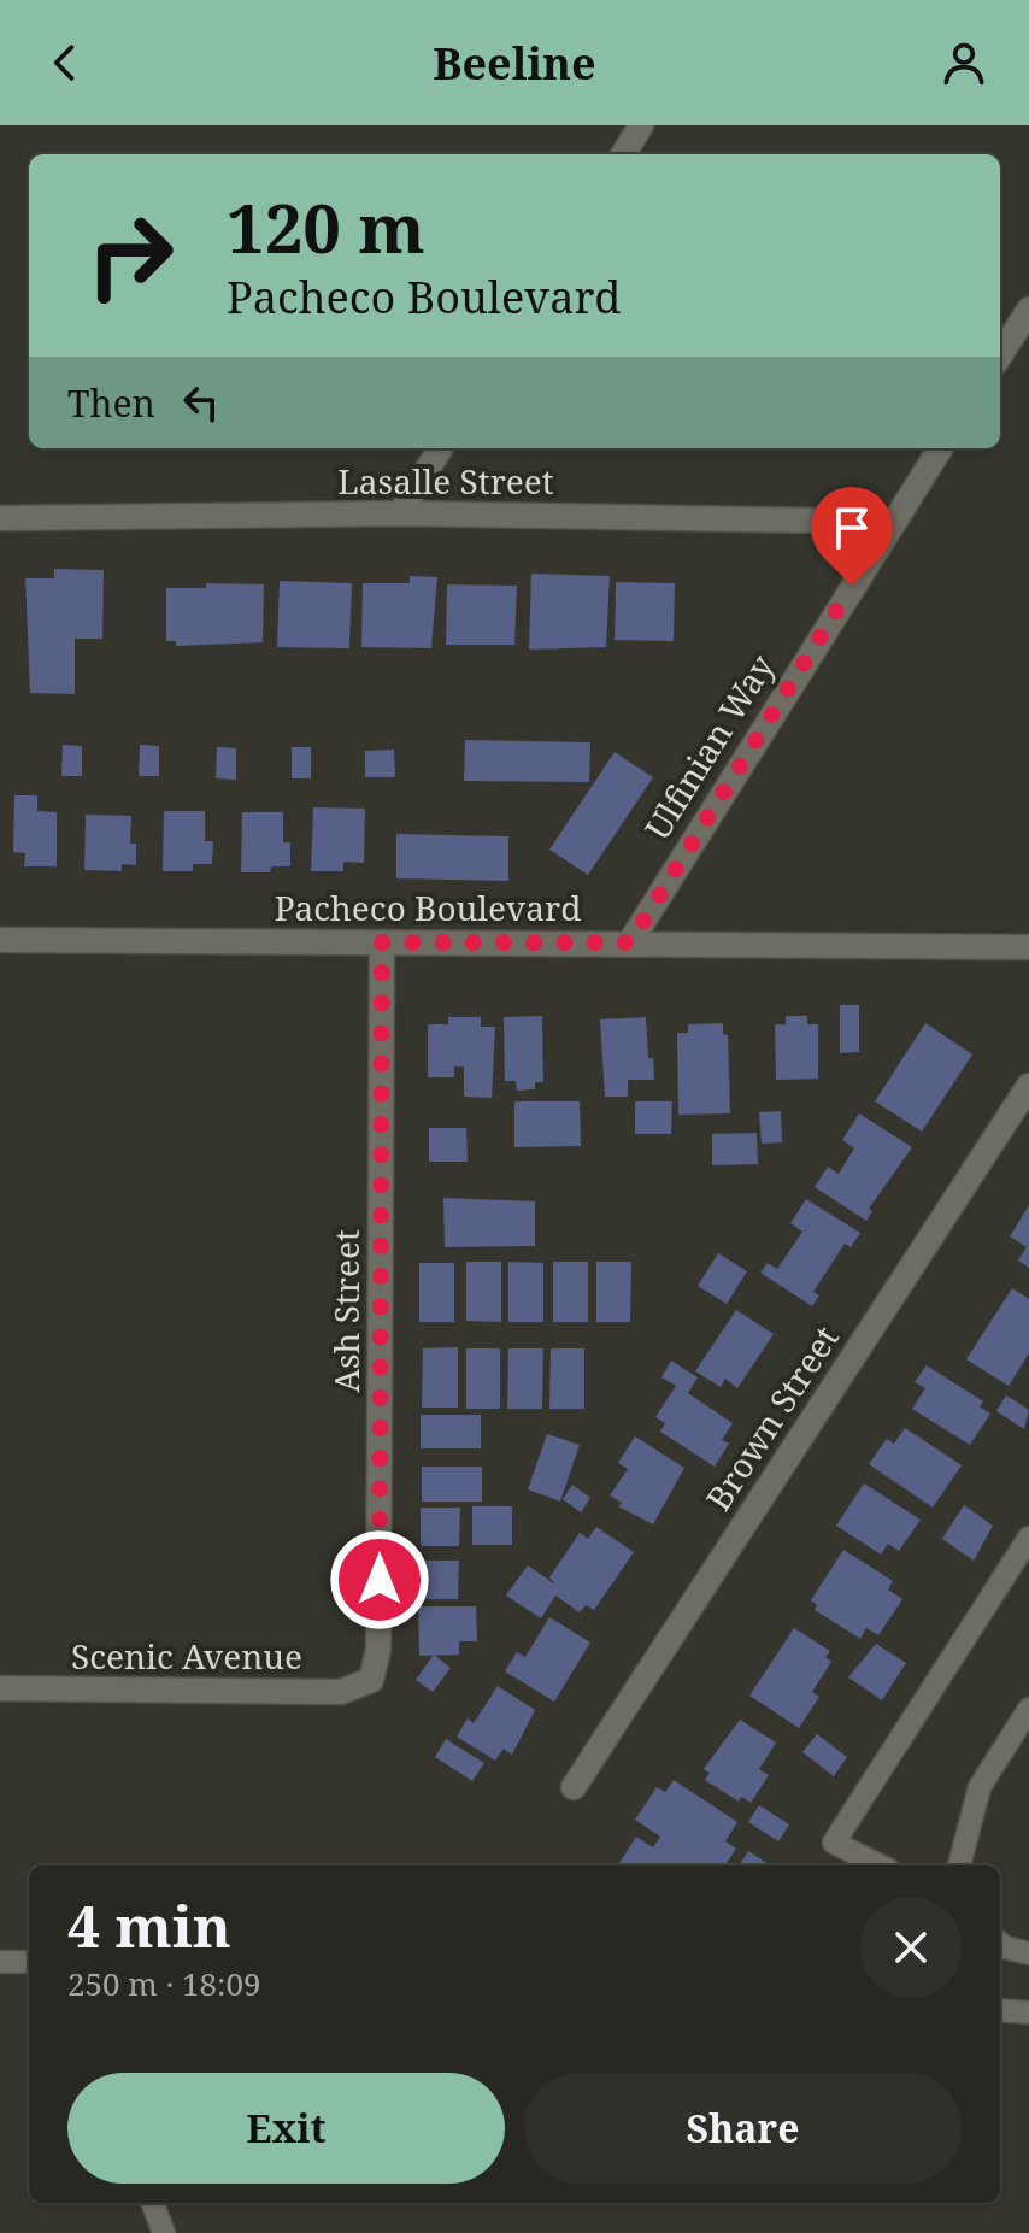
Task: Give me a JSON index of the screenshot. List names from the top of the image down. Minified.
{"streets":{"street":["Lasalle Street","Ulfinian Way","Pacheco Boulevard","Ash Street","Brown Street","Scenic Avenue"]},"crossings":[["Lasalle Street","Ulfinian Way"],["Ulfinian Way","Pacheco Boulevard"],["Pacheco Boulevard","Ash Street"],["Ash Street","Scenic Avenue"]],"page":{"header":"Beeline","turn":["120 m","Pacheco Boulevard"],"then":"Then","heading":["4 min","250 m · 18:09"],"buttons":["Exit","Share"]}}
